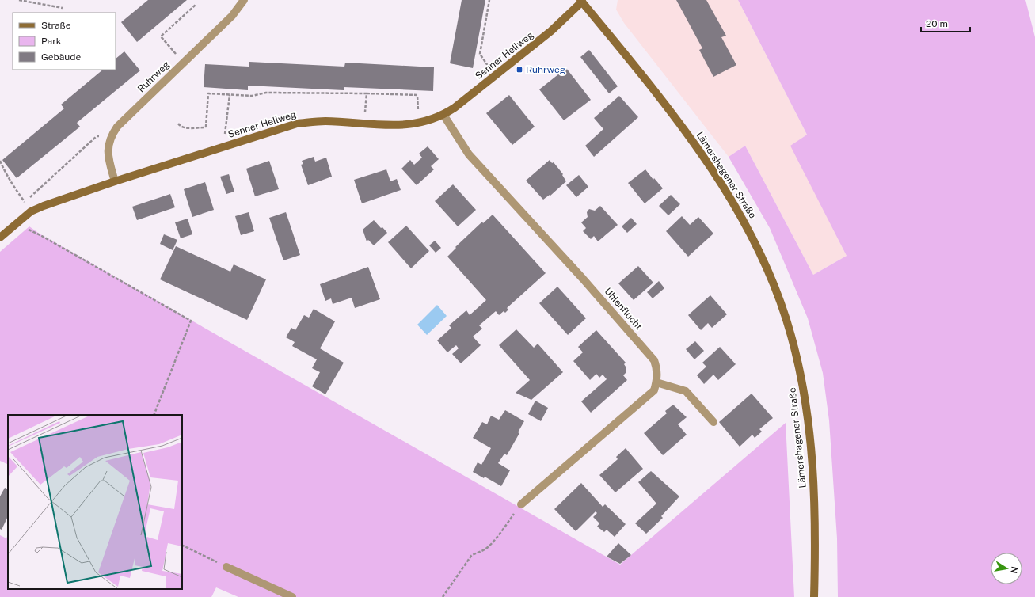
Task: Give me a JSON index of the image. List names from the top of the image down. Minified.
{"streets":{"street":["Senner Hellweg","Ruhrweg","Lämershagener Straße","Uhlenflucht"]},"crossings":[["Senner Hellweg","Ruhrweg"],["Senner Hellweg","Lämershagener Straße"],["Senner Hellweg","Uhlenflucht"]],"places":{"transit":["Ruhrweg"]},"legend":["Straße","Park","Gebäude"],"scale_bar":"20 m","north":"right"}
